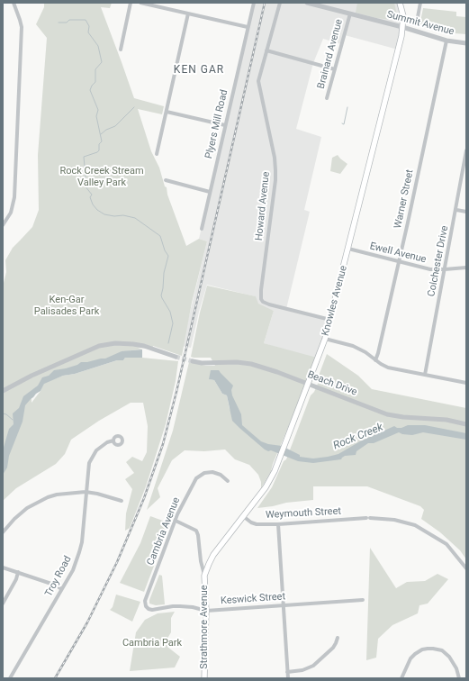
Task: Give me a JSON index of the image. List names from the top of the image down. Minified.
{"streets":{"main road":["Knowles Avenue","Strathmore Avenue"],"street":["Summit Avenue","Brainard Avenue","Plyers Mill Road","Warner Street","Howard Avenue","Ewell Avenue","Colchester Drive","Beach Drive","Weymouth Street","Cambria Avenue","Troy Road","Keswick Street"]},"crossings":[["Summit Avenue","Brainard Avenue"],["Summit Avenue","Warner Street"],["Summit Avenue","Knowles Avenue"],["Warner Street","Ewell Avenue"],["Howard Avenue","Knowles Avenue"],["Ewell Avenue","Colchester Drive"],["Ewell Avenue","Knowles Avenue"],["Knowles Avenue","Beach Drive"],["Knowles Avenue","Weymouth Street"],["Knowles Avenue","Strathmore Avenue"],["Cambria Avenue","Keswick Street"],["Keswick Street","Strathmore Avenue"]],"districts":["KEN GAR"],"water":["Rock Creek"],"parks":["Rock Creek Stream Valley Park","Ken-Gar Palisades Park","Cambria Park"]}
